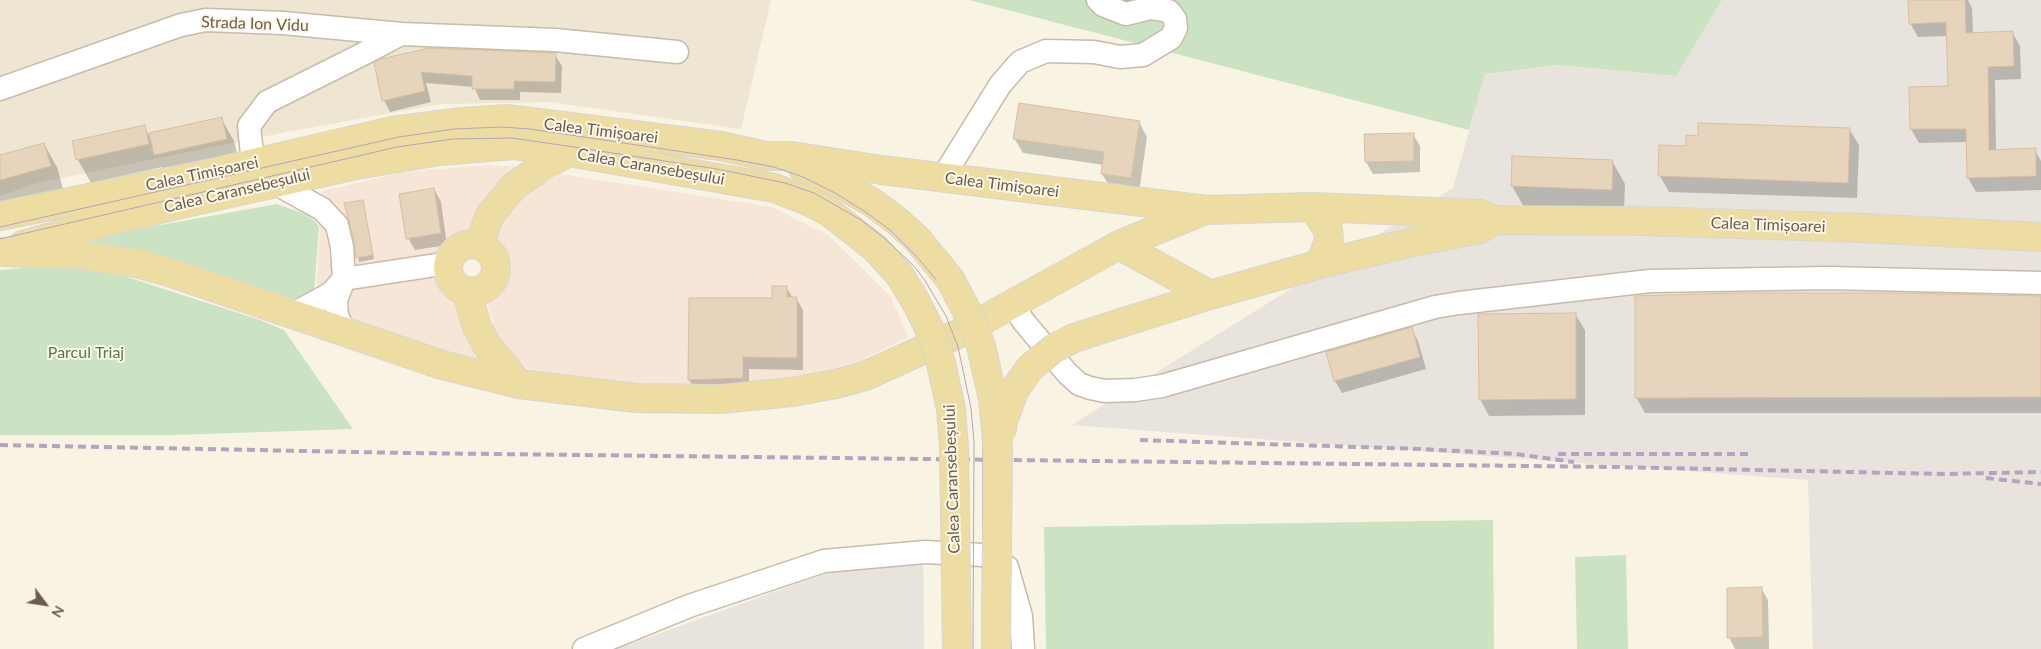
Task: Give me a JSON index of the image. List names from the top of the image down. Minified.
{"streets":{"main road":["Calea Timișoarei","Calea Caransebeșului"],"street":["Strada Ion Vidu"]},"crossings":[["Calea Timișoarei","Calea Caransebeșului"]],"parks":["Parcul Triaj"],"north":"bottom right"}
